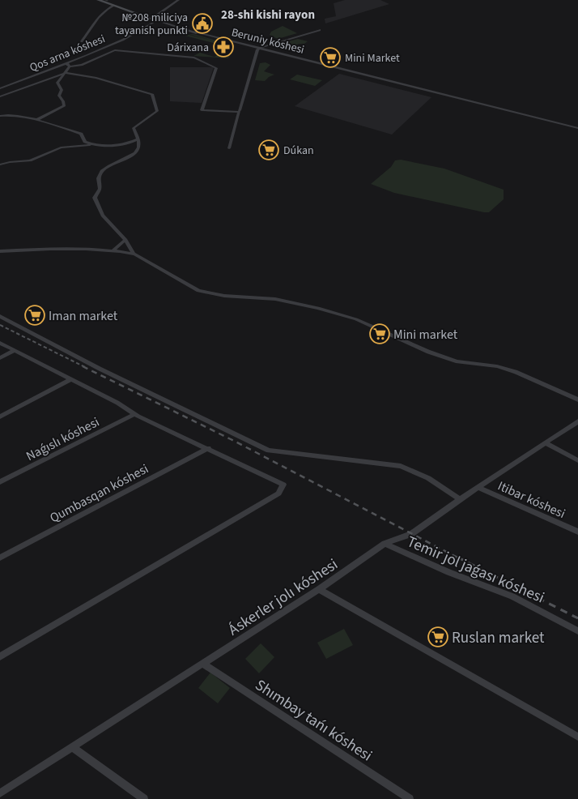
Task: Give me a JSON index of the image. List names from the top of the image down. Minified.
{"streets":{"street":["Beruniy kóshesi","Qos arna kóshesi","Naǵıslı kóshesi","Qumbasqan kóshesi","Itibar kóshesi","Temir jol jaǵası kóshesi","Áskerler jolı kóshesi","Shımbay tańı kóshesi"]},"crossings":[["Beruniy kóshesi","Qos arna kóshesi"],["Itibar kóshesi","Áskerler jolı kóshesi"],["Temir jol jaǵası kóshesi","Áskerler jolı kóshesi"],["Áskerler jolı kóshesi","Shımbay tańı kóshesi"]],"districts":["28-shi kishi rayon"],"places":{"public building":["№208 miliciya tayanish punkti"],"pharmacy":["Dárixana"],"supermarket":["Mini Market","Dúkan","Iman market","Mini market","Ruslan market"]}}
